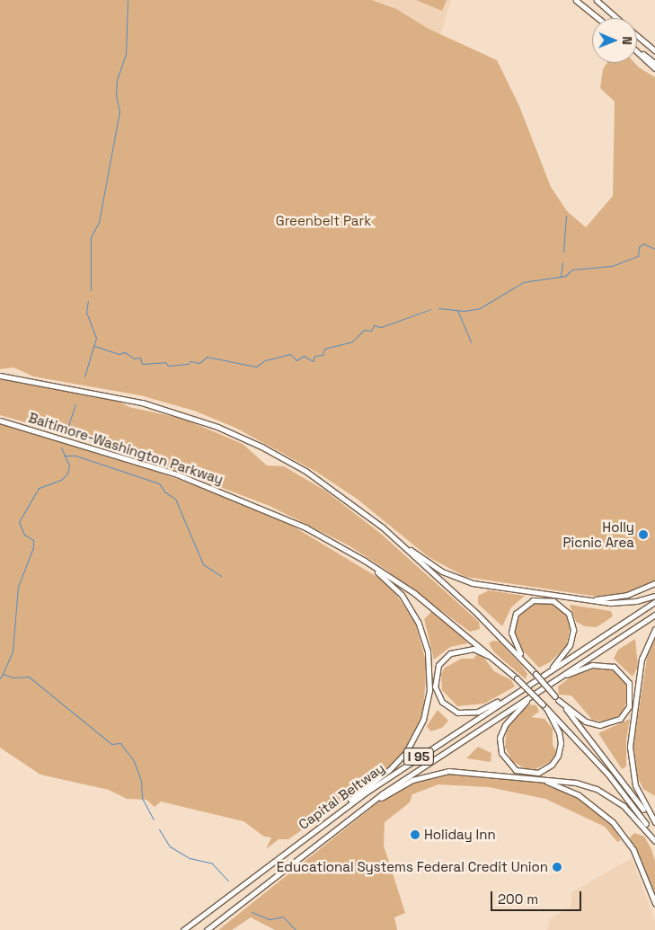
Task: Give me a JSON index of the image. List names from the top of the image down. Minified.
{"streets":{"highway":["Baltimore-Washington Parkway","I 95","Capital Beltway"]},"parks":["Greenbelt Park"],"places":["Holly Picnic Area","Holiday Inn","Educational Systems Federal Credit Union"],"scale_bar":"200 m","north":"right"}
